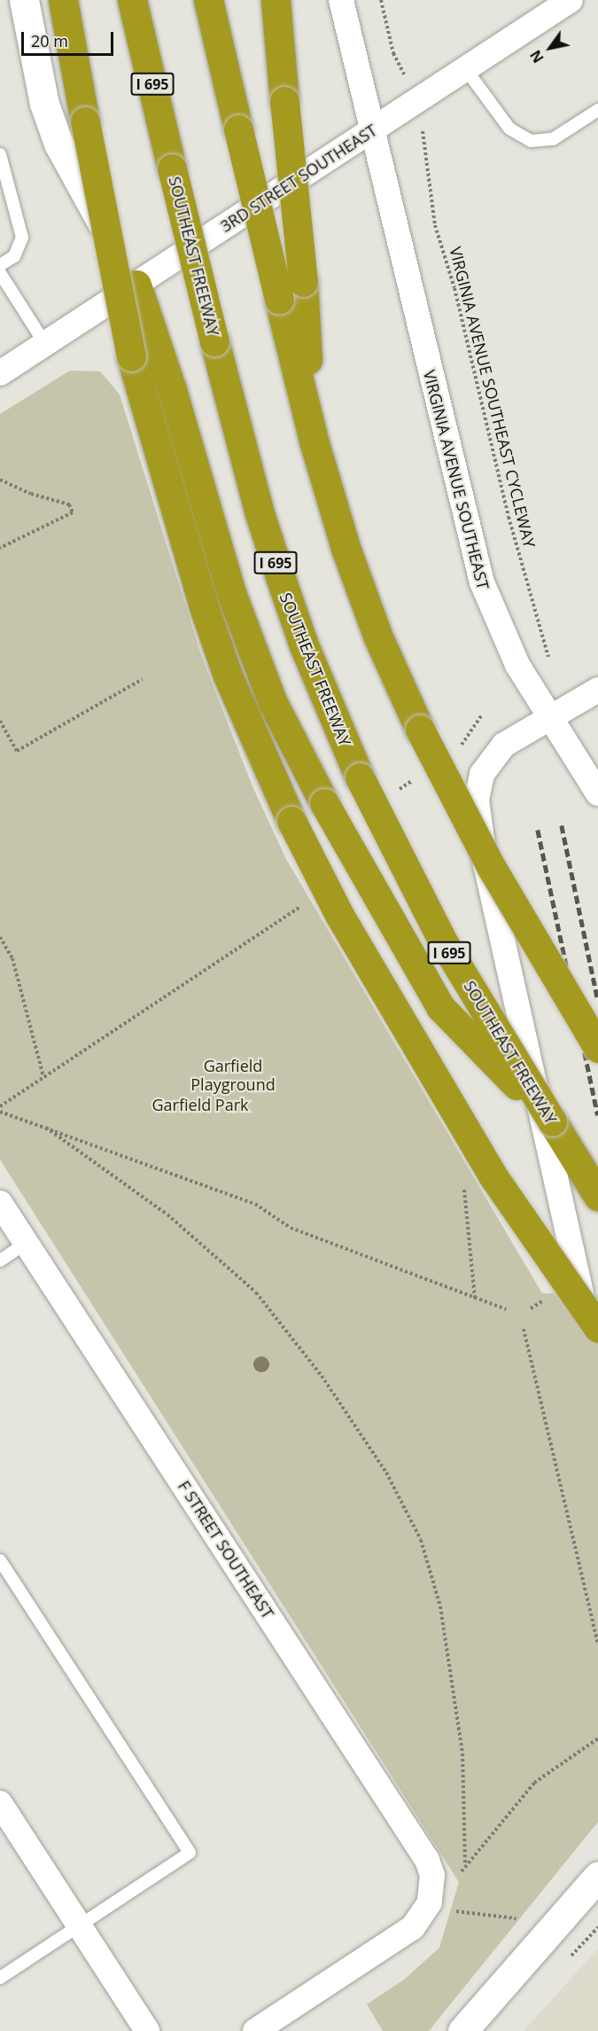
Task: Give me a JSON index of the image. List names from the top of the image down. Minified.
{"streets":{"highway":["I 695","SOUTHEAST FREEWAY"],"street":["3RD STREET SOUTHEAST","VIRGINIA AVENUE SOUTHEAST","F STREET SOUTHEAST"],"path":["VIRGINIA AVENUE SOUTHEAST CYCLEWAY"]},"crossings":[["3RD STREET SOUTHEAST","VIRGINIA AVENUE SOUTHEAST"]],"parks":["Garfield Playground","Garfield Park"],"scale_bar":"20 m","north":"bottom left"}
